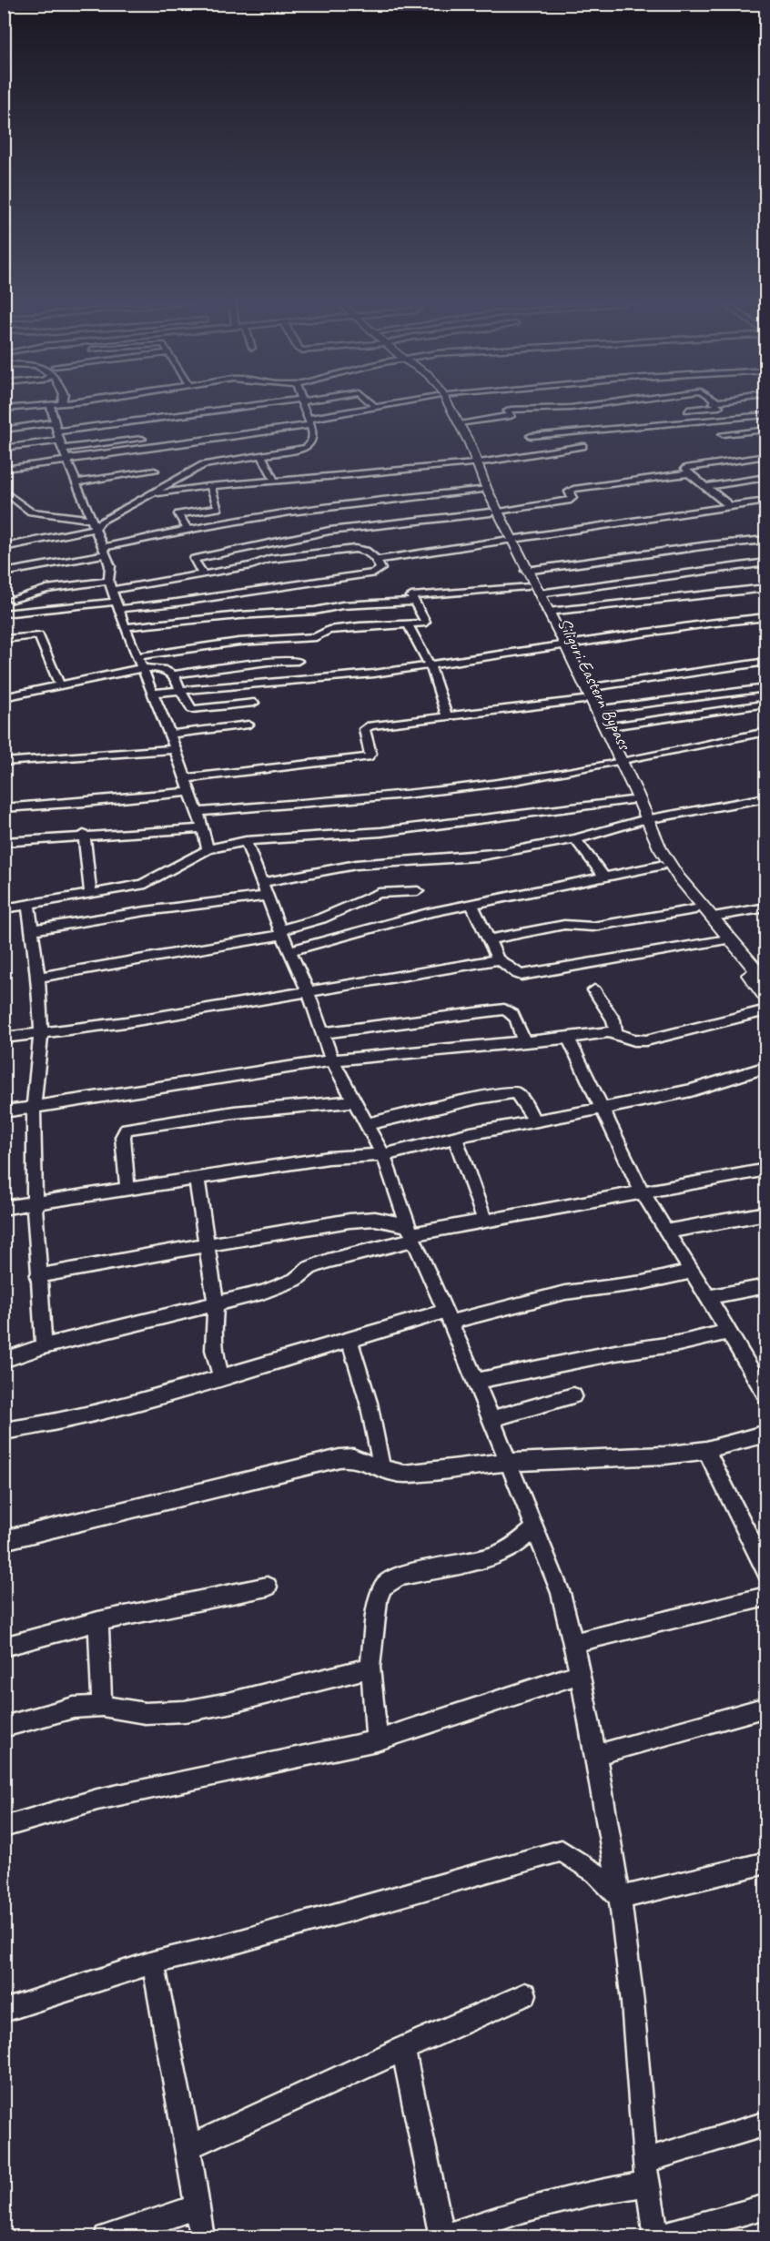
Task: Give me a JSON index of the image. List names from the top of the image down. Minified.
{"streets":{"main road":["Siliguri Eastern Bypass"]}}
